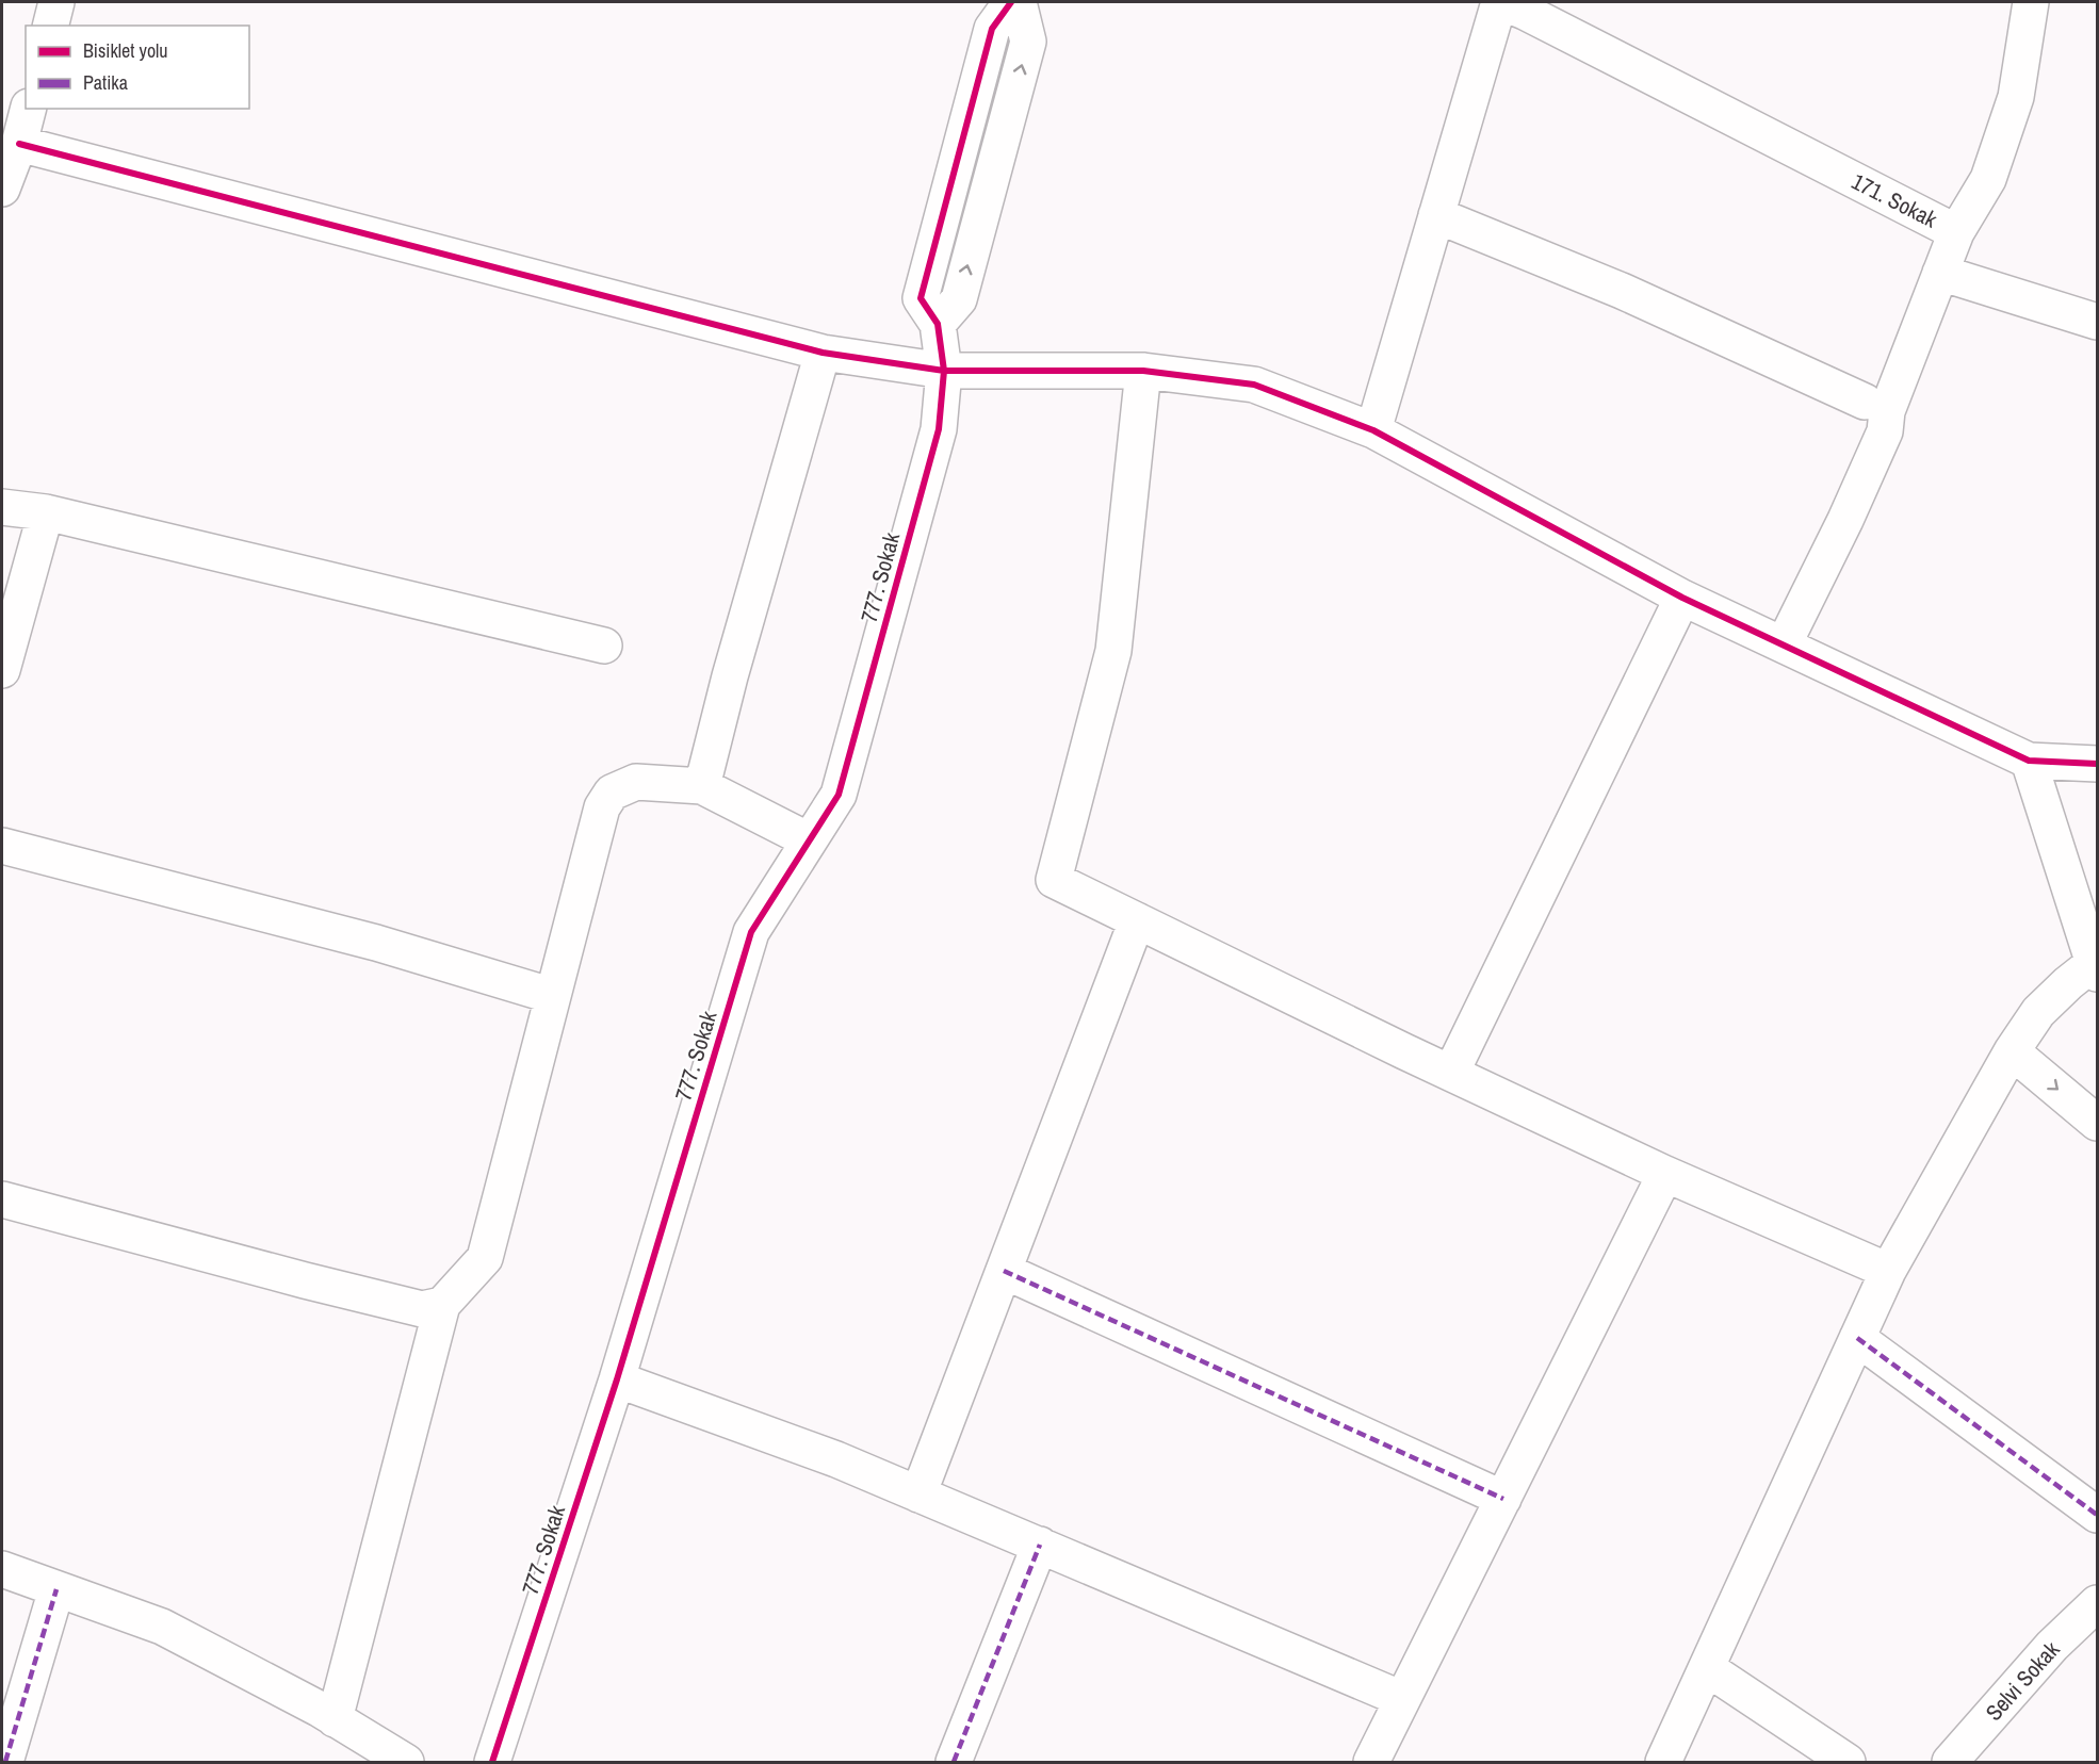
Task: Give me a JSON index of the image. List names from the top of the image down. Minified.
{"streets":{"street":["171. Sokak","777. Sokak","Selvi Sokak"]},"legend":["Bisiklet yolu","Patika"]}
